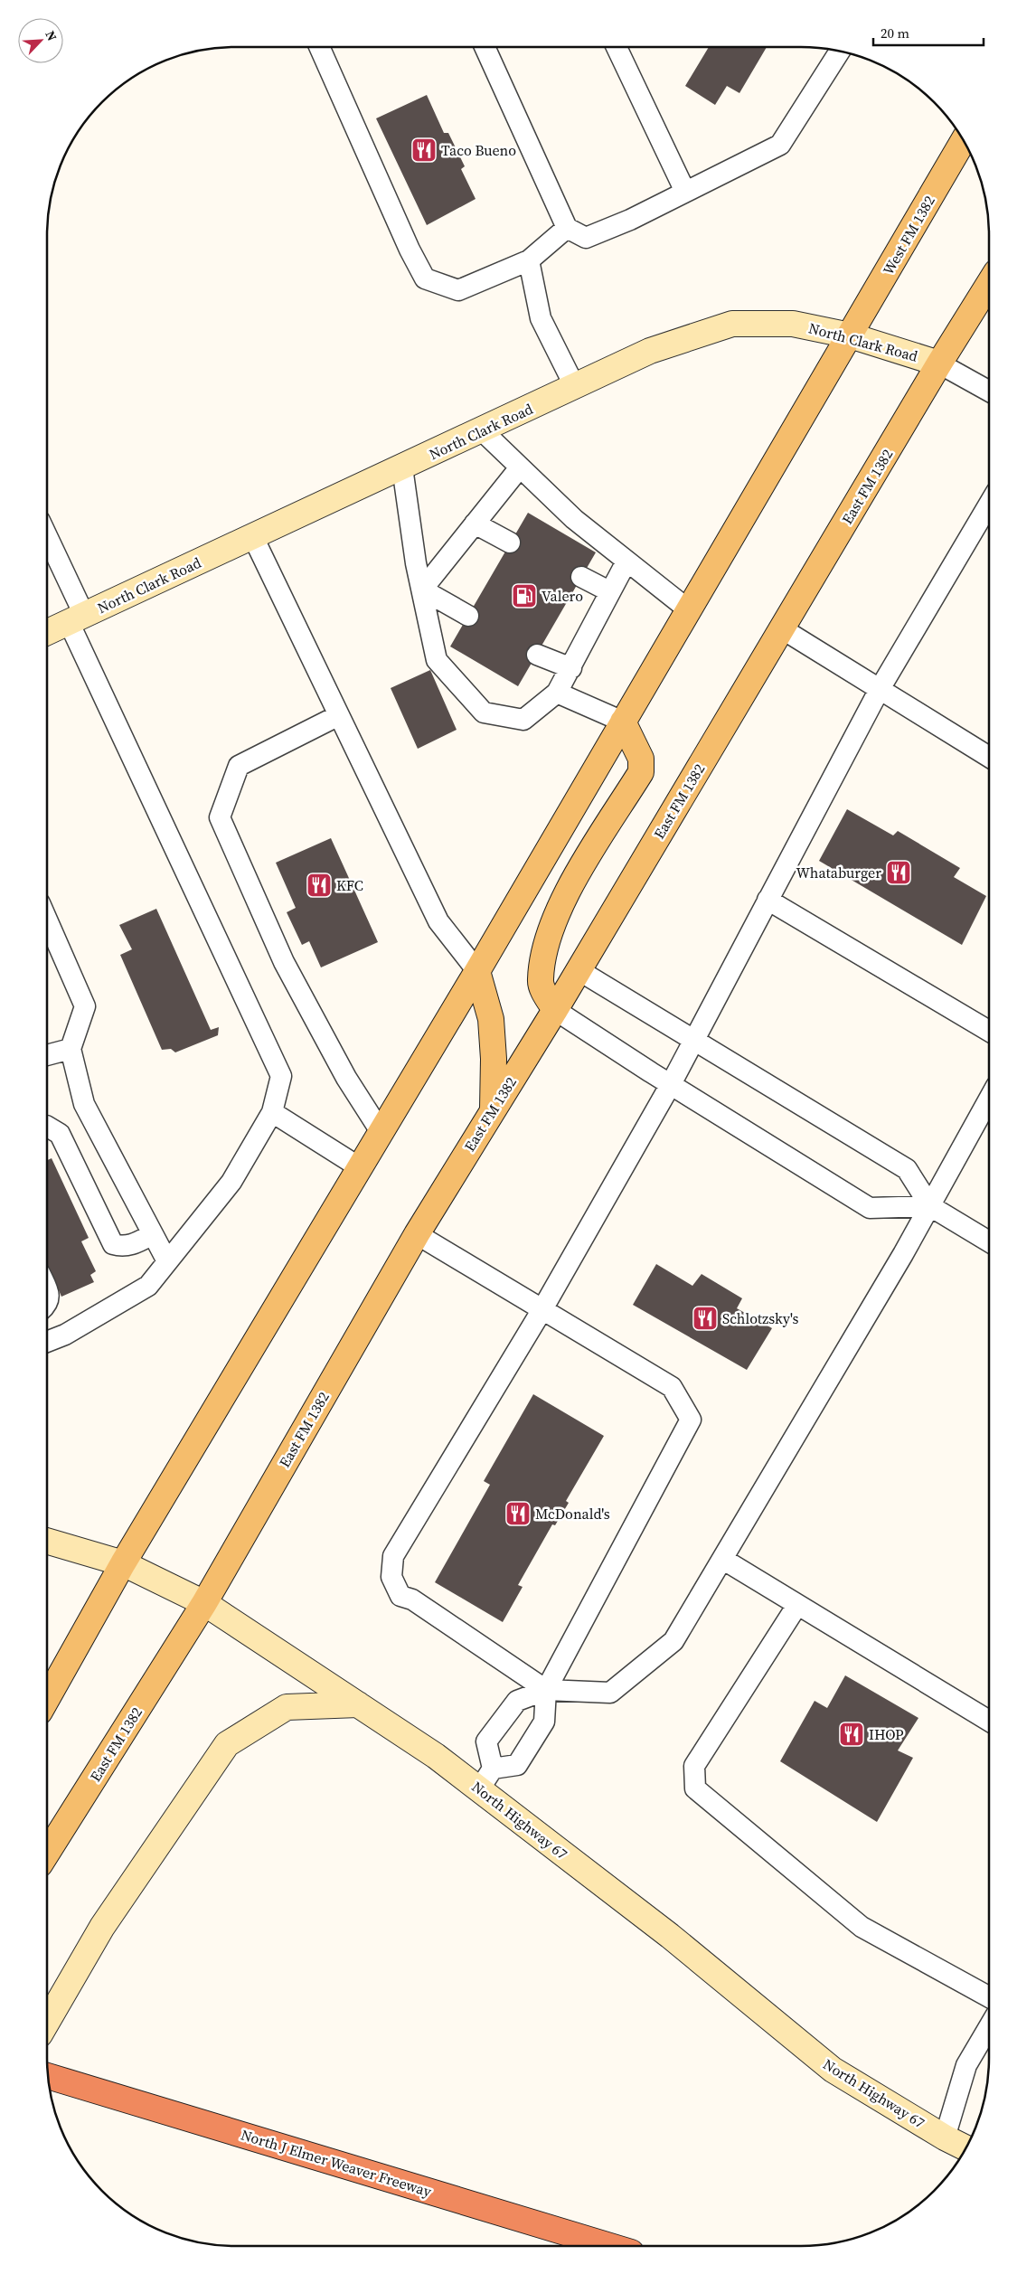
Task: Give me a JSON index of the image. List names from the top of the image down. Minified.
{"streets":{"highway":["North J Elmer Weaver Freeway"],"main road":["West FM 1382","North Clark Road","East FM 1382","North Highway 67"]},"crossings":[["West FM 1382","North Clark Road"],["North Clark Road","East FM 1382"],["East FM 1382","North Highway 67"]],"places":{"restaurant":["Taco Bueno","Whataburger","KFC","Schlotzsky's","McDonald's","IHOP"],"fuel station":["Valero"]},"scale_bar":"20 m","north":"top right"}
